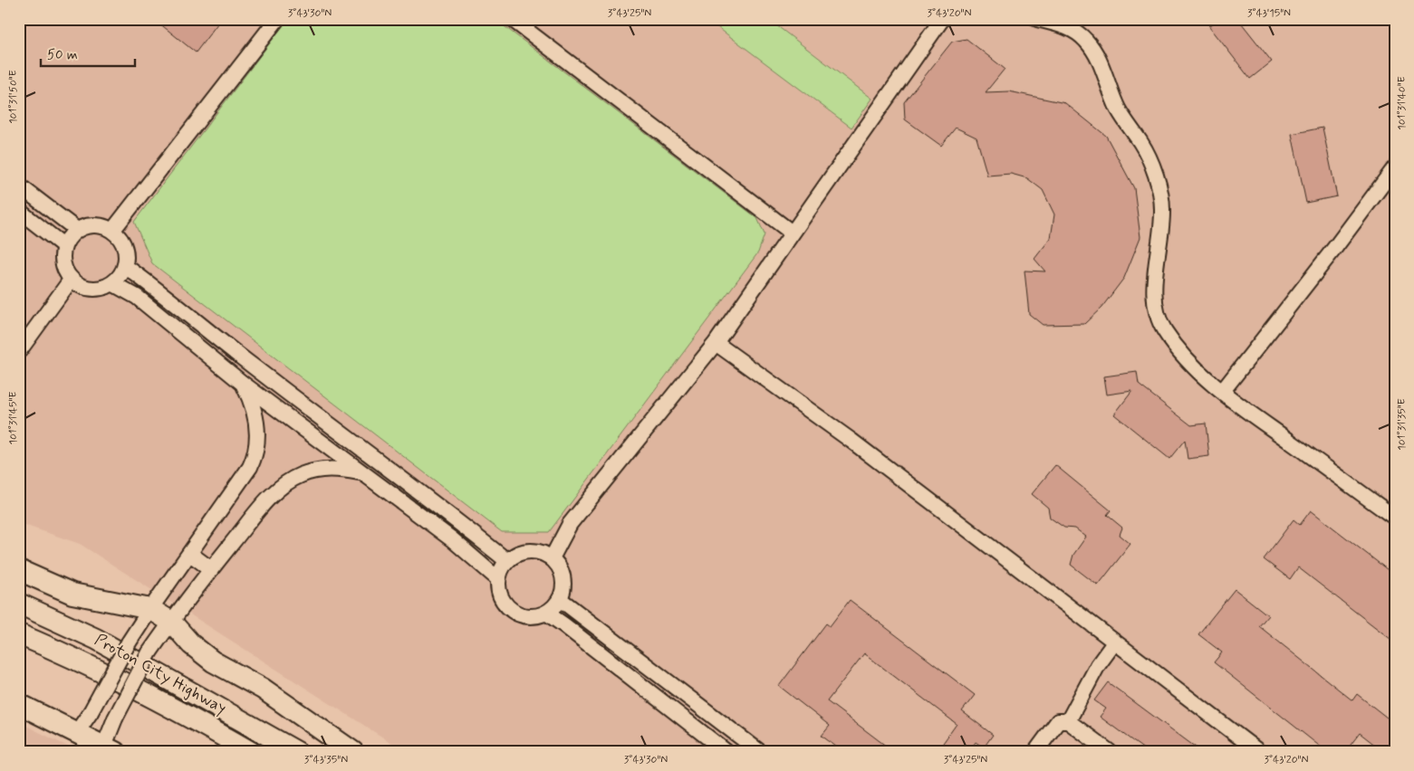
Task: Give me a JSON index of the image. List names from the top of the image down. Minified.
{"streets":{"main road":["Proton City Highway"]},"scale_bar":"50 m","coordinates":["3°43'30\"N","3°43'25\"N","3°43'20\"N","3°43'15\"N","101°31'50\"E","101°31'40\"E","101°31'45\"E","101°31'35\"E","3°43'35\"N"]}
